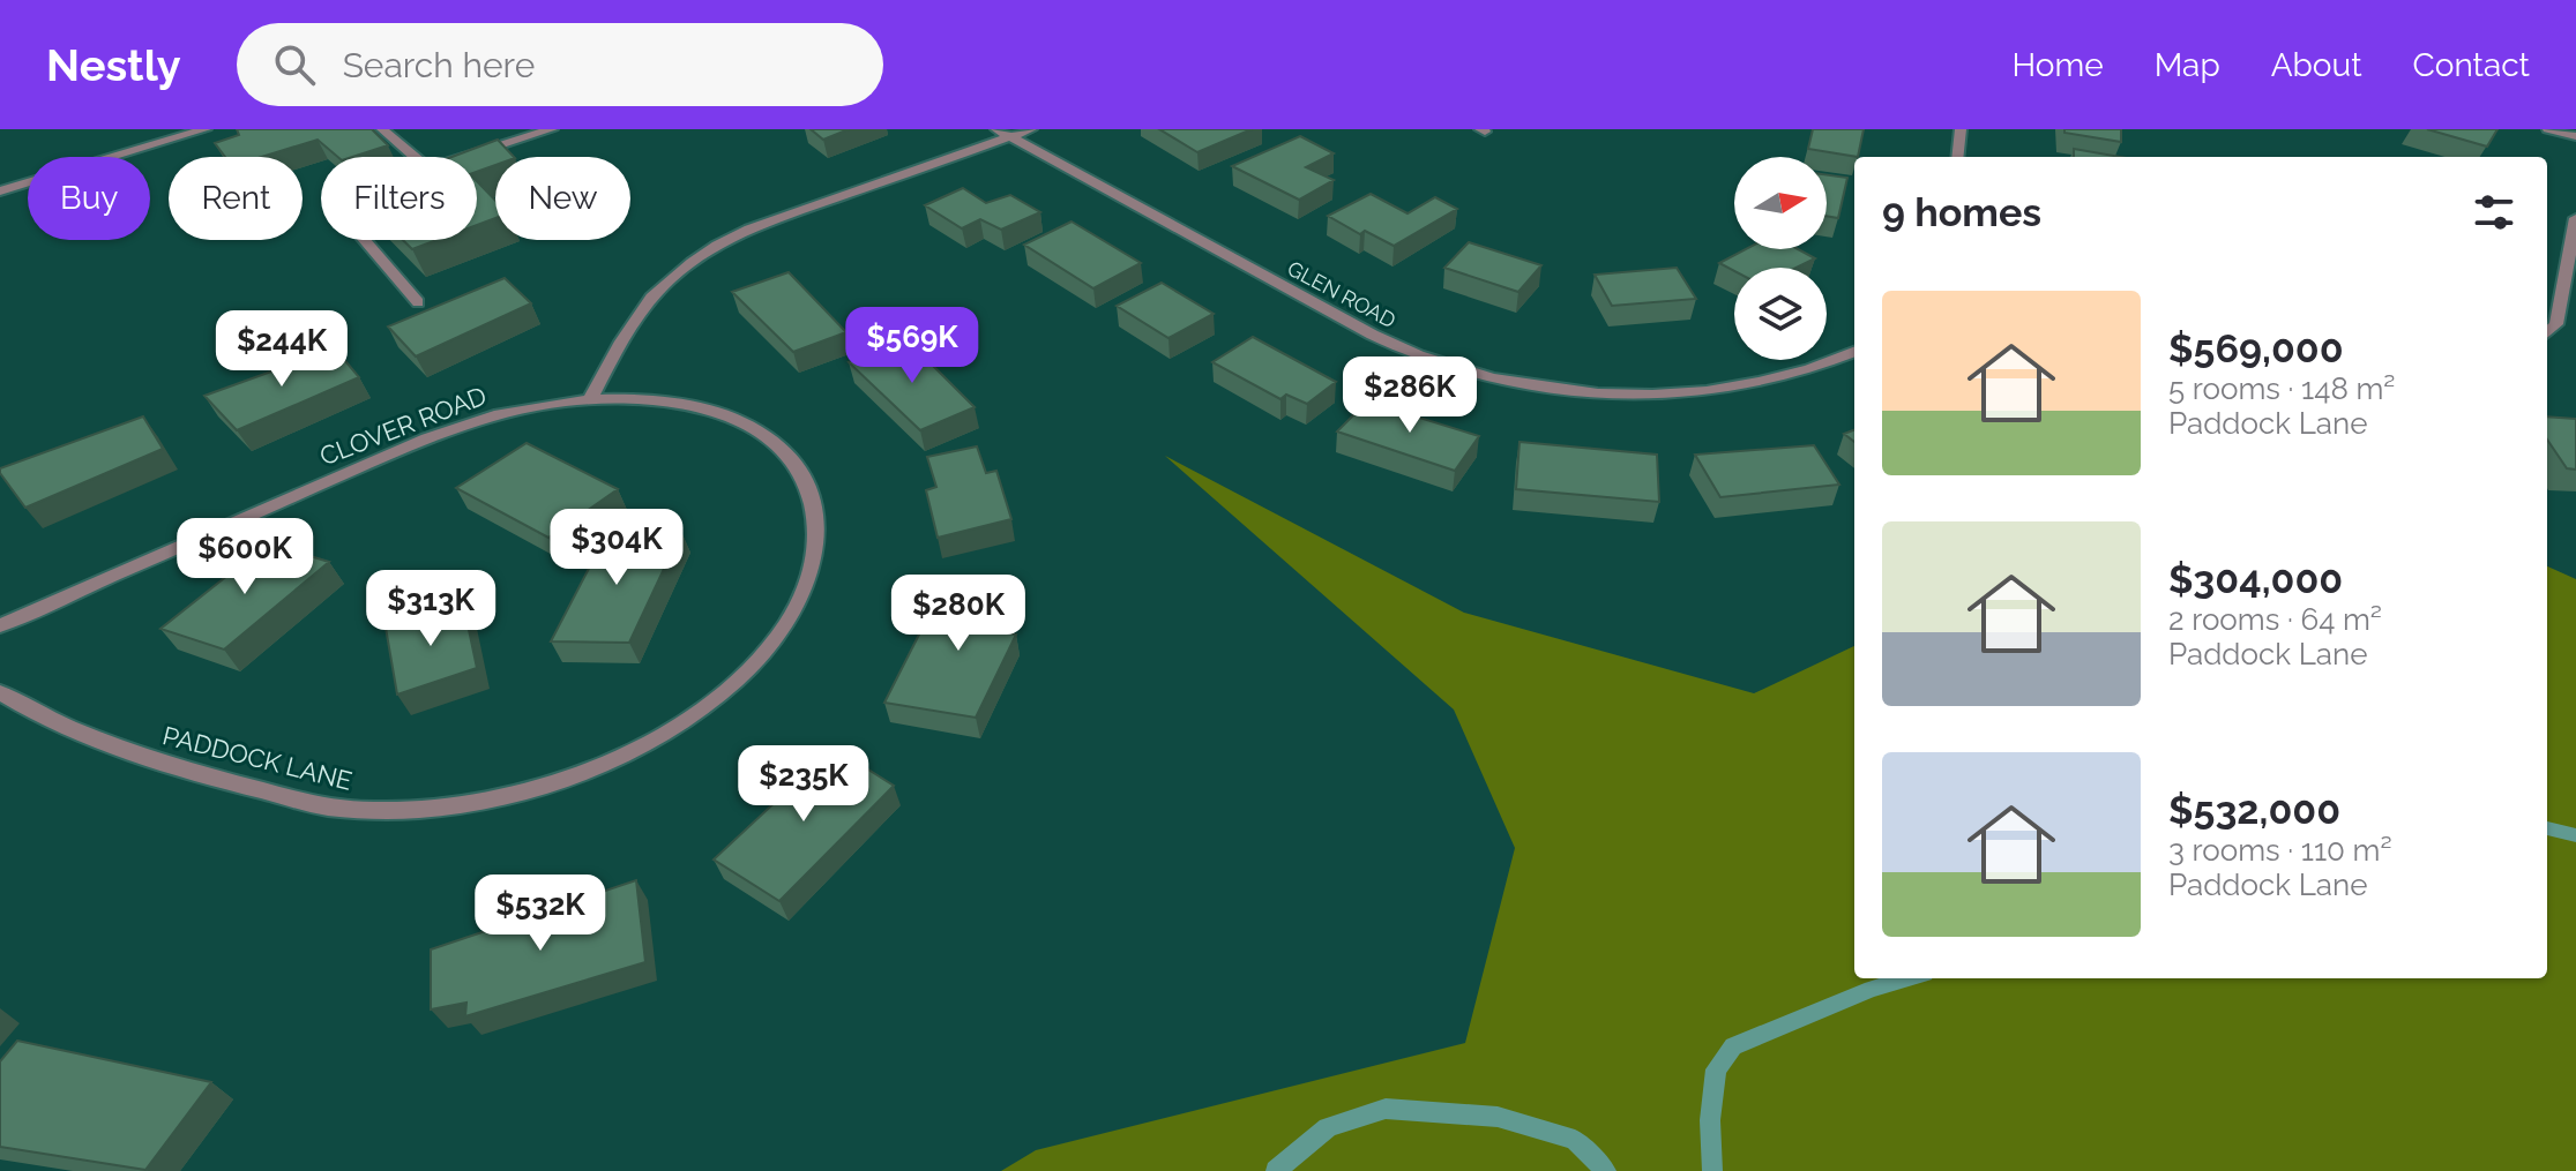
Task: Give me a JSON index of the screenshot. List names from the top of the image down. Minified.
{"streets":{"street":["GLEN ROAD","CLOVER ROAD","PADDOCK LANE"]},"crossings":[["CLOVER ROAD","PADDOCK LANE"]],"north":"right","page":{"header":"Nestly","search":"Search here","nav":["Home","Map","About","Contact"],"chip":["Buy","Rent","Filters","New"],"heading":"9 homes","list":[{"name":"$569,000","note":"5 rooms · 148 m² · Paddock Lane"},{"name":"$304,000","note":"2 rooms · 64 m² · Paddock Lane"},{"name":"$532,000","note":"3 rooms · 110 m² · Paddock Lane"}],"price":["$569K","$244K","$286K","$304K","$600K","$313K","$280K","$235K","$532K"]}}
